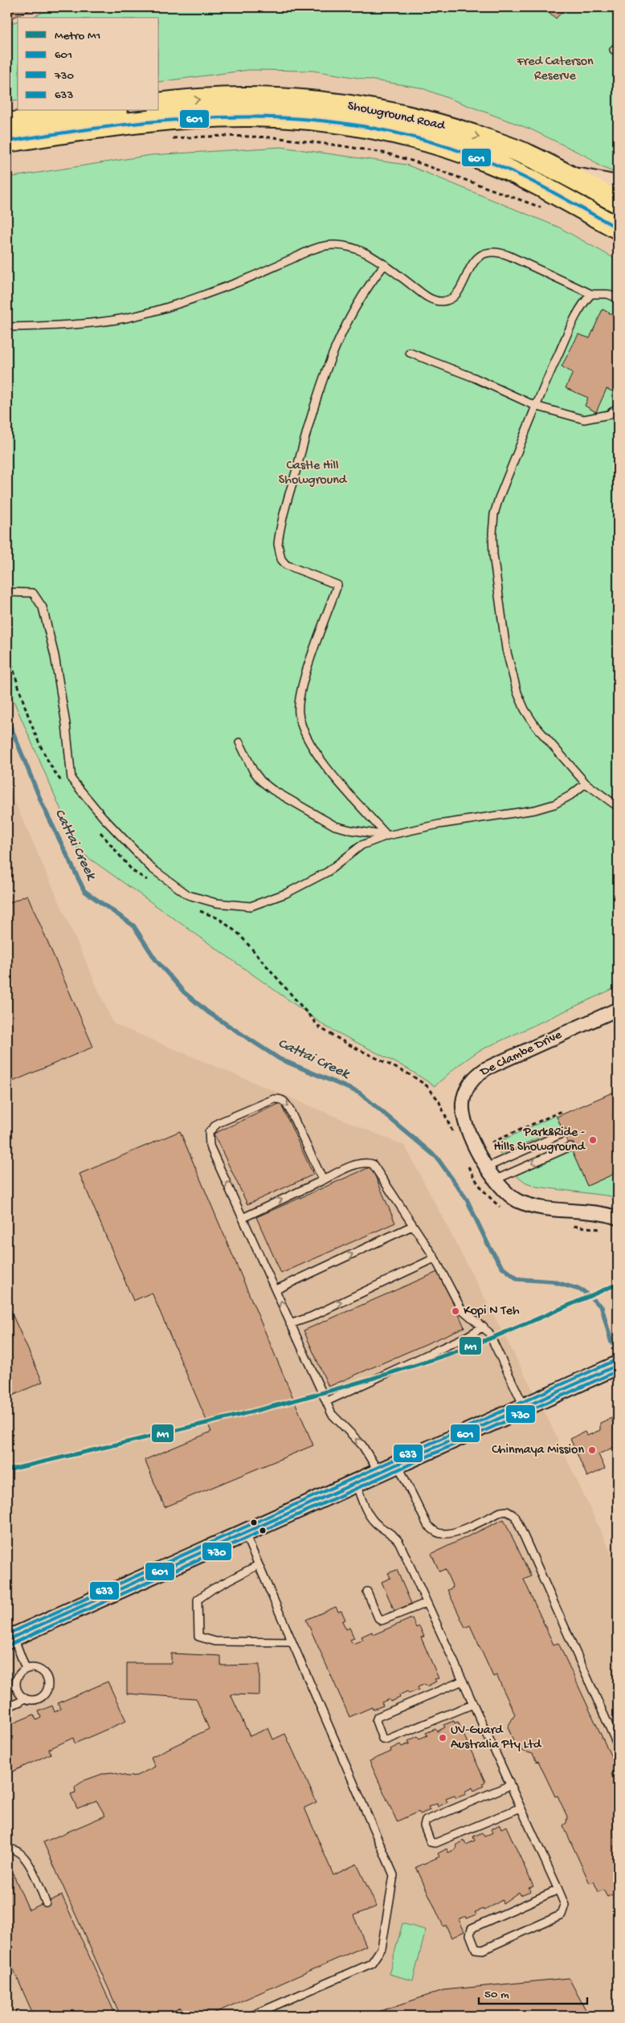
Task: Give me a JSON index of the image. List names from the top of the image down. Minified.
{"streets":{"main road":["Showground Road"],"street":["De Clambe Drive"]},"water":["Cattai Creek"],"parks":["Fred Caterson Reserve","Castle Hill Showground"],"places":["Park&Ride - Hills Showground","Kopi N Teh","Chinmaya Mission","UV-Guard Australia Pty Ltd"],"lines":["transit line 601","metro line M1","transit line 633","transit line 730"],"legend":["Metro M1","601","730","633"],"scale_bar":"50 m"}
